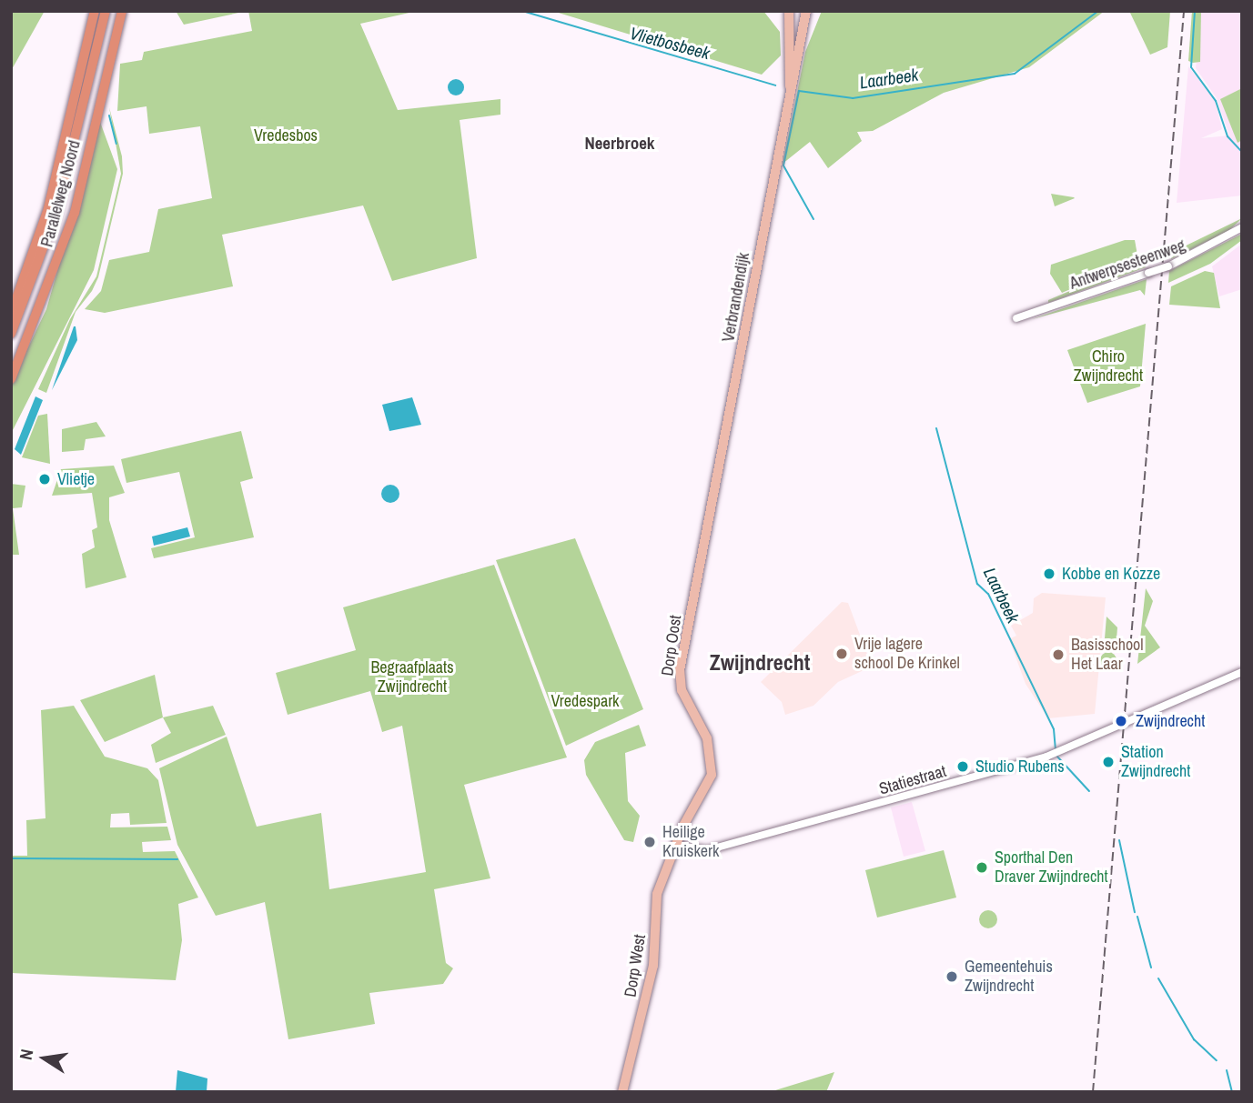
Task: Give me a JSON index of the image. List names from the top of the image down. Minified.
{"streets":{"highway":["Parallelweg Noord"],"main road":["Verbrandendijk","Dorp Oost","Dorp West"],"street":["Antwerpsesteenweg","Statiestraat"]},"crossings":[["Verbrandendijk","Dorp Oost"],["Dorp Oost","Statiestraat"],["Dorp Oost","Dorp West"],["Statiestraat","Dorp West"]],"districts":["Neerbroek","Zwijndrecht"],"water":["Vlietbosbeek","Laarbeek"],"parks":["Vredesbos","Chiro Zwijndrecht","Begraafplaats Zwijndrecht","Vredespark"],"places":["Vlietje","Kobbe en Kozze","Vrije lagere school De Krinkel","Basisschool Het Laar","Zwijndrecht","Station Zwijndrecht","Studio Rubens","Heilige Kruiskerk","Sporthal Den Draver Zwijndrecht","Gemeentehuis Zwijndrecht"],"north":"left"}
